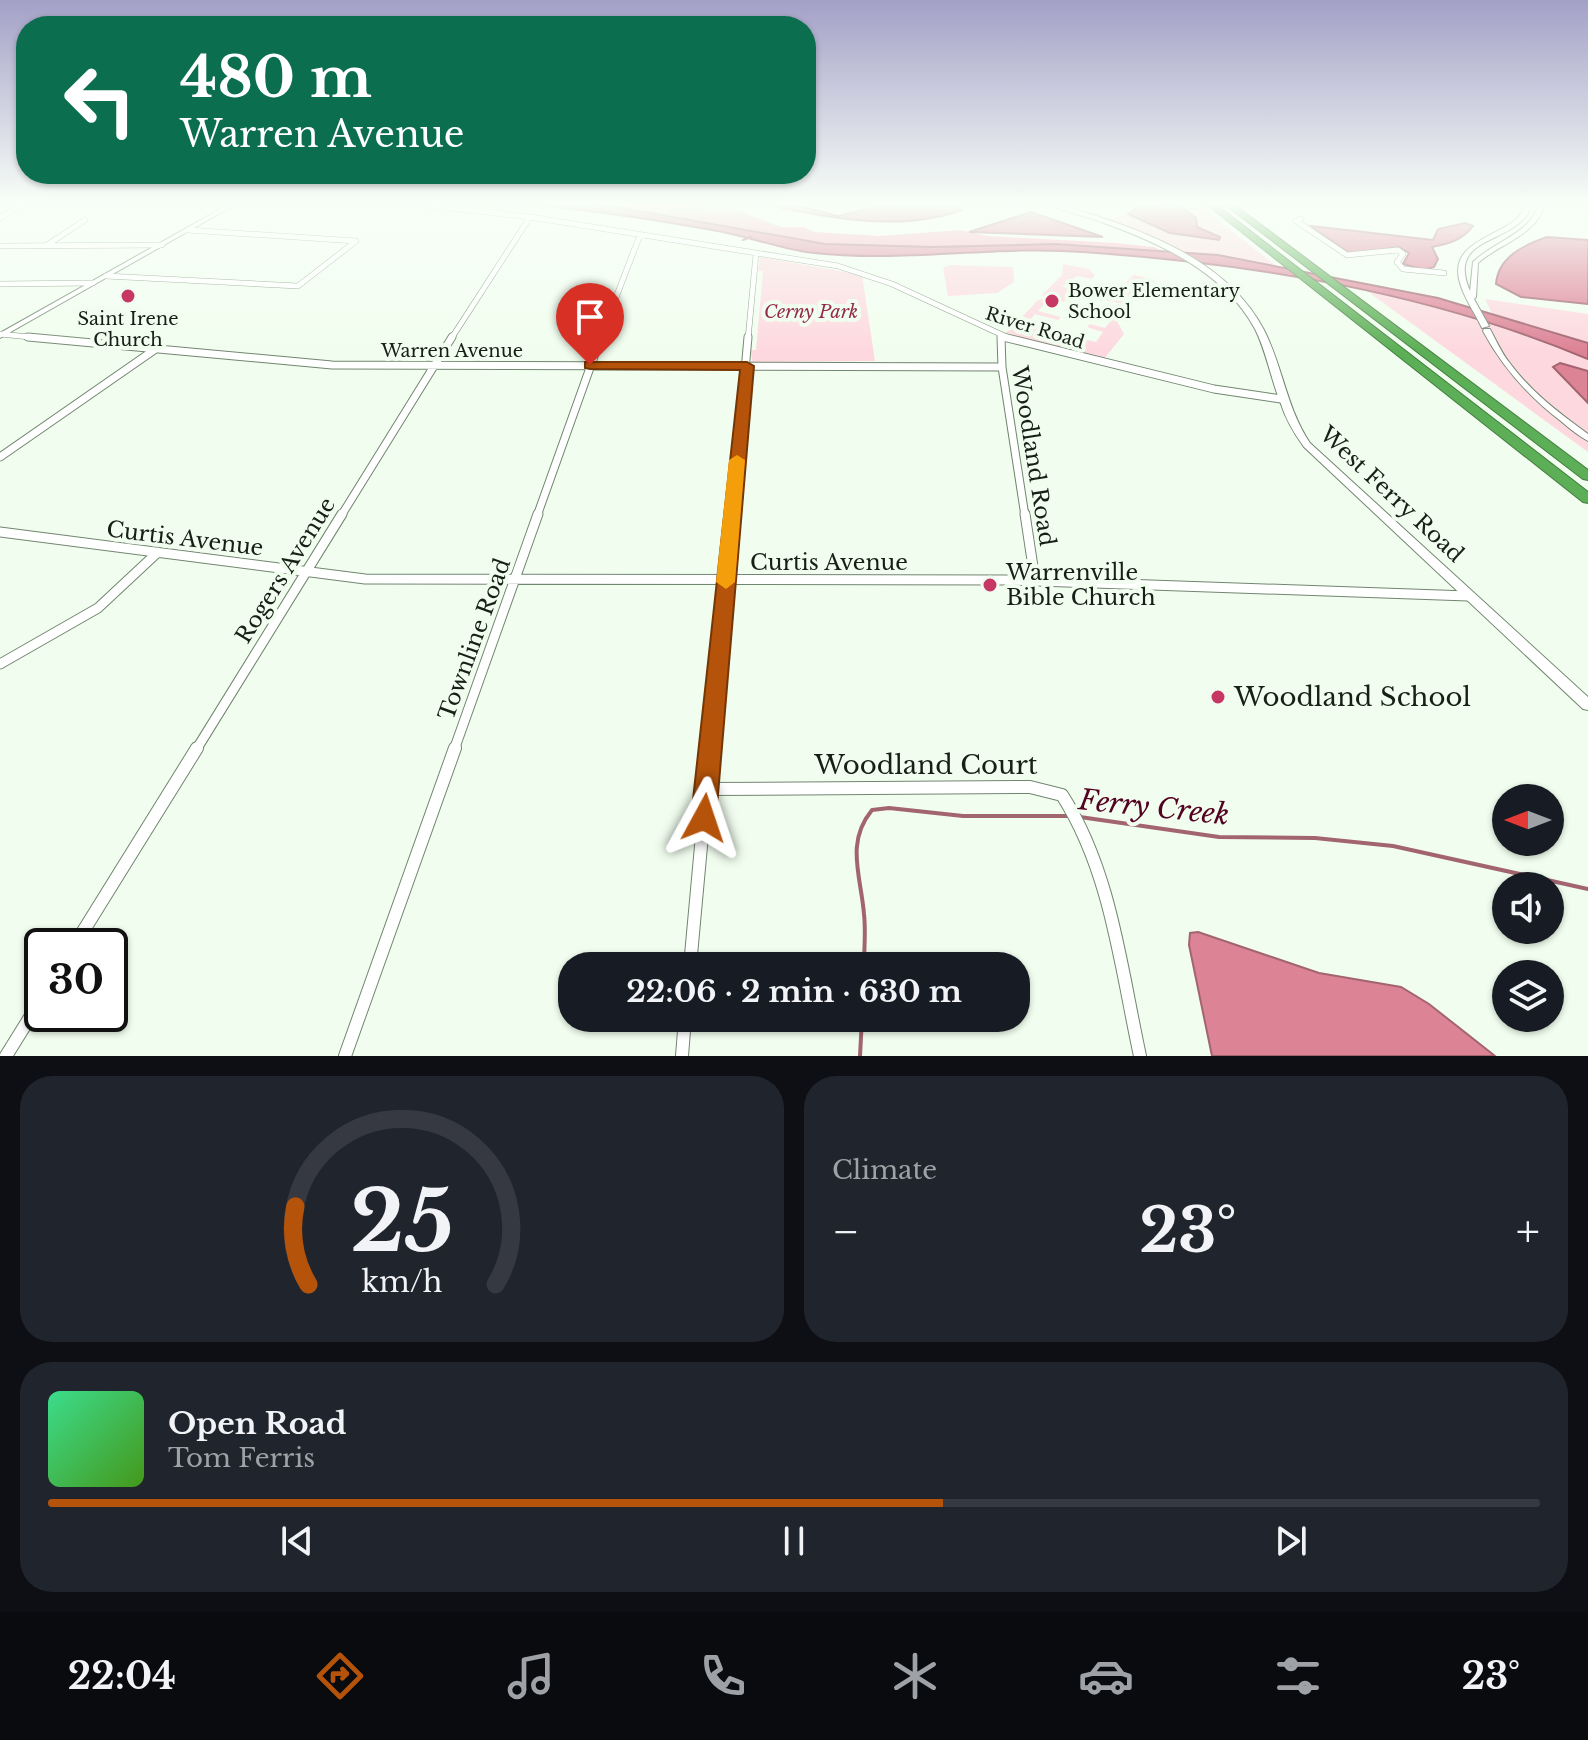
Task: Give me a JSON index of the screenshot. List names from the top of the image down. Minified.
{"streets":{"main road":["West Ferry Road"],"street":["River Road","Warren Avenue","Woodland Road","Curtis Avenue","Rogers Avenue","Townline Road","Woodland Court"]},"crossings":[["River Road","Woodland Road"],["River Road","West Ferry Road"],["Warren Avenue","Woodland Road"],["Warren Avenue","Rogers Avenue"],["Warren Avenue","Townline Road"],["Woodland Road","Curtis Avenue"],["West Ferry Road","Curtis Avenue"],["Curtis Avenue","Rogers Avenue"],["Curtis Avenue","Townline Road"]],"water":["Ferry Creek"],"parks":["Cerny Park"],"places":["Saint Irene Church","Bower Elementary School","Warrenville Bible Church","Woodland School"],"north":"left","page":{"turn":["480 m","Warren Avenue"],"limit":"30","trip":"22:06 · 2 min · 630 m","tile":"Climate","heat":["−","23°","+"],"song":["Open Road","Tom Ferris"],"tabs":["22:04","23°"],"gauge":["25","km/h"]}}
